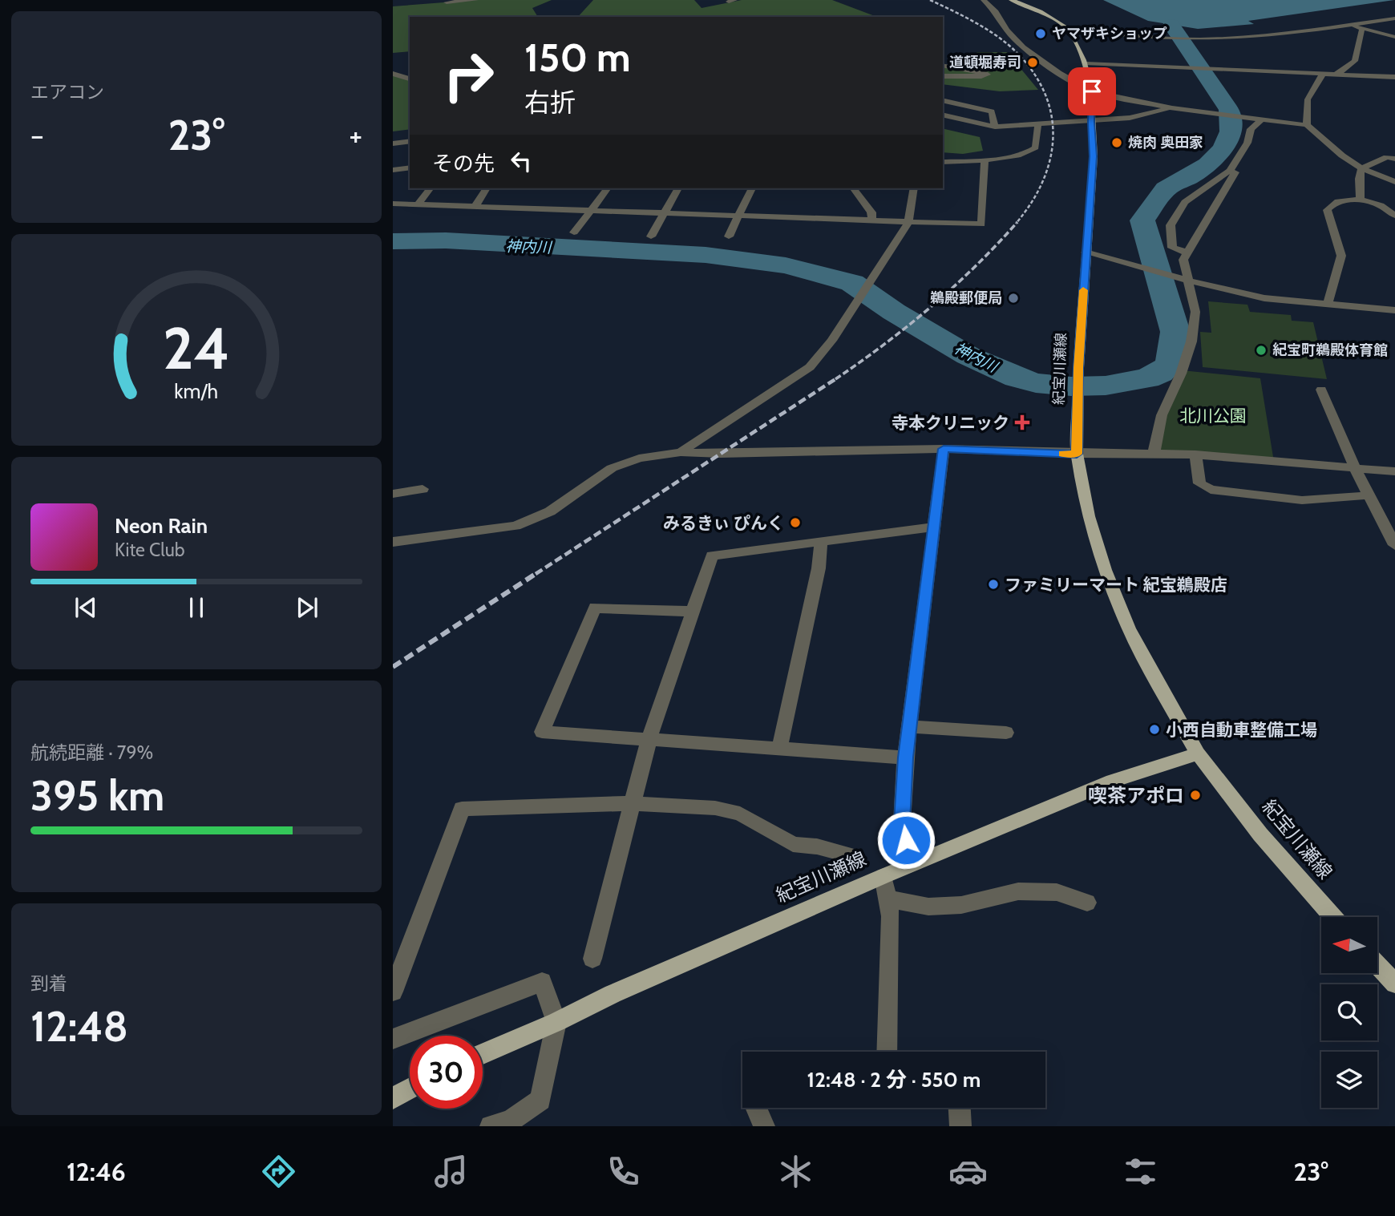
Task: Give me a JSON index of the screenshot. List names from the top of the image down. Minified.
{"streets":{"main road":["紀宝川瀬線"]},"water":["神内川"],"parks":["北川公園"],"places":{"other":["ヤマザキショップ","道頓堀寿司","焼肉 奥田家","鵜殿郵便局","紀宝町鵜殿体育館","みるきぃ ぴんく","ファミリーマート 紀宝鵜殿店","小西自動車整備工場","喫茶アポロ"],"health":["寺本クリニック"]},"north":"left","page":{"tile":["エアコン",["航続距離 · 79%","395 km"],["到着","12:48"]],"turn":["150 m","右折"],"heat":["−","23°","+"],"then":"その先","song":["Neon Rain","Kite Club"],"limit":"30","trip":"12:48 · 2 分 · 550 m","tabs":["12:46","23°"],"gauge":["24","km/h"]}}
